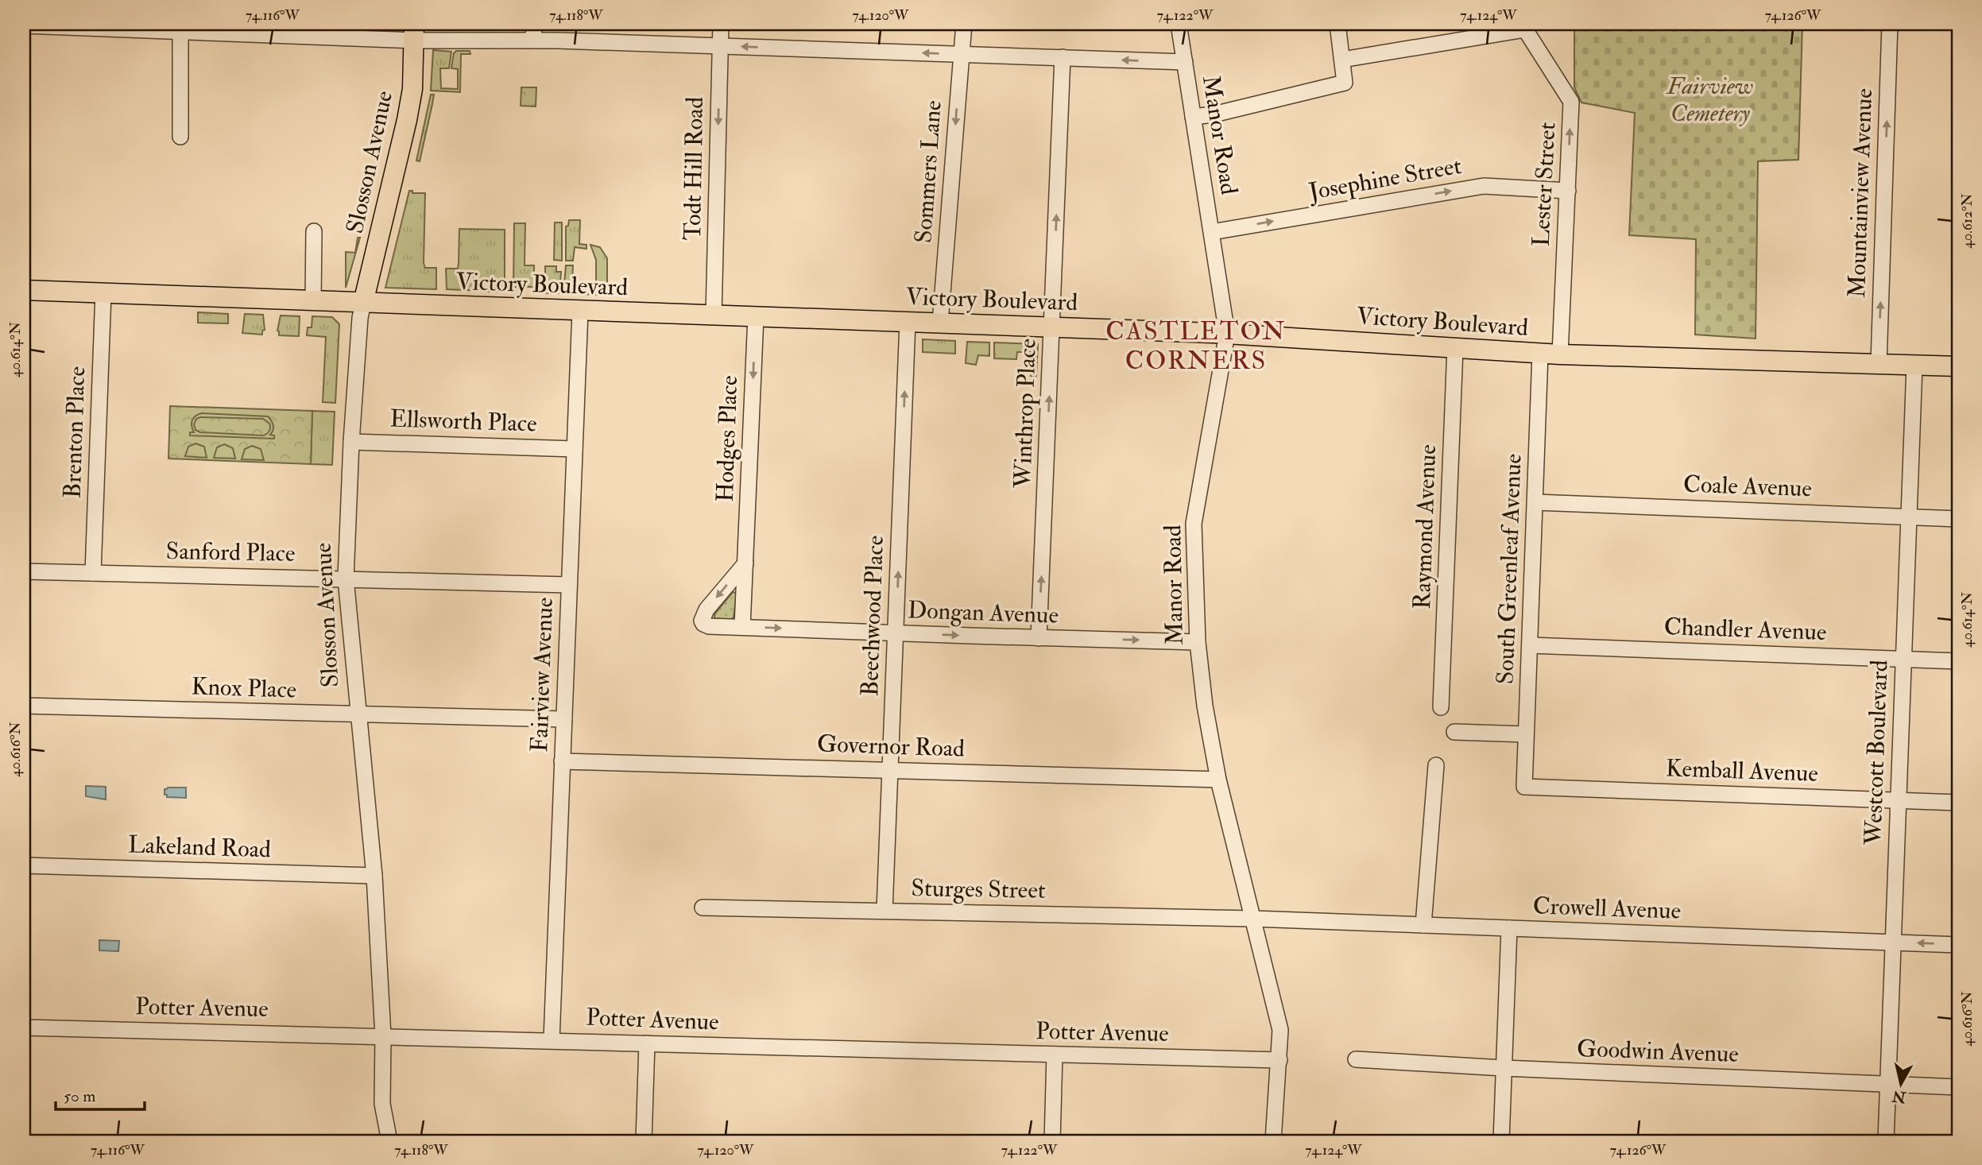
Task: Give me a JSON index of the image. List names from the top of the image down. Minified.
{"streets":{"main road":["Slosson Avenue","Victory Boulevard"],"street":["Manor Road","Todt Hill Road","Sommers Lane","Josephine Street","Lester Street","Mountainview Avenue","Winthrop Place","Ellsworth Place","Brenton Place","Hodges Place","Coale Avenue","Raymond Avenue","Sanford Place","South Greenleaf Avenue","Dongan Avenue","Beechwood Place","Chandler Avenue","Fairview Avenue","Knox Place","Governor Road","Westcott Boulevard","Kemball Avenue","Lakeland Road","Sturges Street","Crowell Avenue","Potter Avenue","Goodwin Avenue"]},"crossings":[["Manor Road","Josephine Street"],["Manor Road","Victory Boulevard"],["Manor Road","Dongan Avenue"],["Manor Road","Governor Road"],["Manor Road","Sturges Street"],["Manor Road","Crowell Avenue"],["Manor Road","Potter Avenue"],["Slosson Avenue","Victory Boulevard"],["Slosson Avenue","Ellsworth Place"],["Slosson Avenue","Sanford Place"],["Slosson Avenue","Knox Place"],["Slosson Avenue","Lakeland Road"],["Slosson Avenue","Potter Avenue"],["Todt Hill Road","Victory Boulevard"],["Sommers Lane","Victory Boulevard"],["Josephine Street","Lester Street"],["Lester Street","Victory Boulevard"],["Mountainview Avenue","Victory Boulevard"],["Victory Boulevard","Winthrop Place"],["Victory Boulevard","Brenton Place"],["Victory Boulevard","Hodges Place"],["Victory Boulevard","Raymond Avenue"],["Victory Boulevard","South Greenleaf Avenue"],["Victory Boulevard","Beechwood Place"],["Victory Boulevard","Fairview Avenue"],["Victory Boulevard","Westcott Boulevard"],["Winthrop Place","Dongan Avenue"],["Ellsworth Place","Fairview Avenue"],["Brenton Place","Sanford Place"],["Hodges Place","Dongan Avenue"],["Coale Avenue","South Greenleaf Avenue"],["Coale Avenue","Westcott Boulevard"],["Sanford Place","Fairview Avenue"],["South Greenleaf Avenue","Chandler Avenue"],["South Greenleaf Avenue","Kemball Avenue"],["Dongan Avenue","Beechwood Place"],["Beechwood Place","Governor Road"],["Beechwood Place","Sturges Street"],["Chandler Avenue","Westcott Boulevard"],["Fairview Avenue","Knox Place"],["Fairview Avenue","Governor Road"],["Fairview Avenue","Potter Avenue"],["Westcott Boulevard","Kemball Avenue"],["Westcott Boulevard","Crowell Avenue"],["Westcott Boulevard","Goodwin Avenue"],["Sturges Street","Crowell Avenue"]],"one_way":["Todt Hill Road","Sommers Lane","Josephine Street","Lester Street","Mountainview Avenue","Winthrop Place","Hodges Place","Dongan Avenue","Beechwood Place"],"districts":["CASTLETON CORNERS"],"parks":["Fairview Cemetery"],"scale_bar":"50 m","north":"bottom","coordinates":["74.116°W","74.118°W","74.120°W","74.122°W","74.124°W","74.126°W","40.612°N","40.614°N","40.616°N"]}
